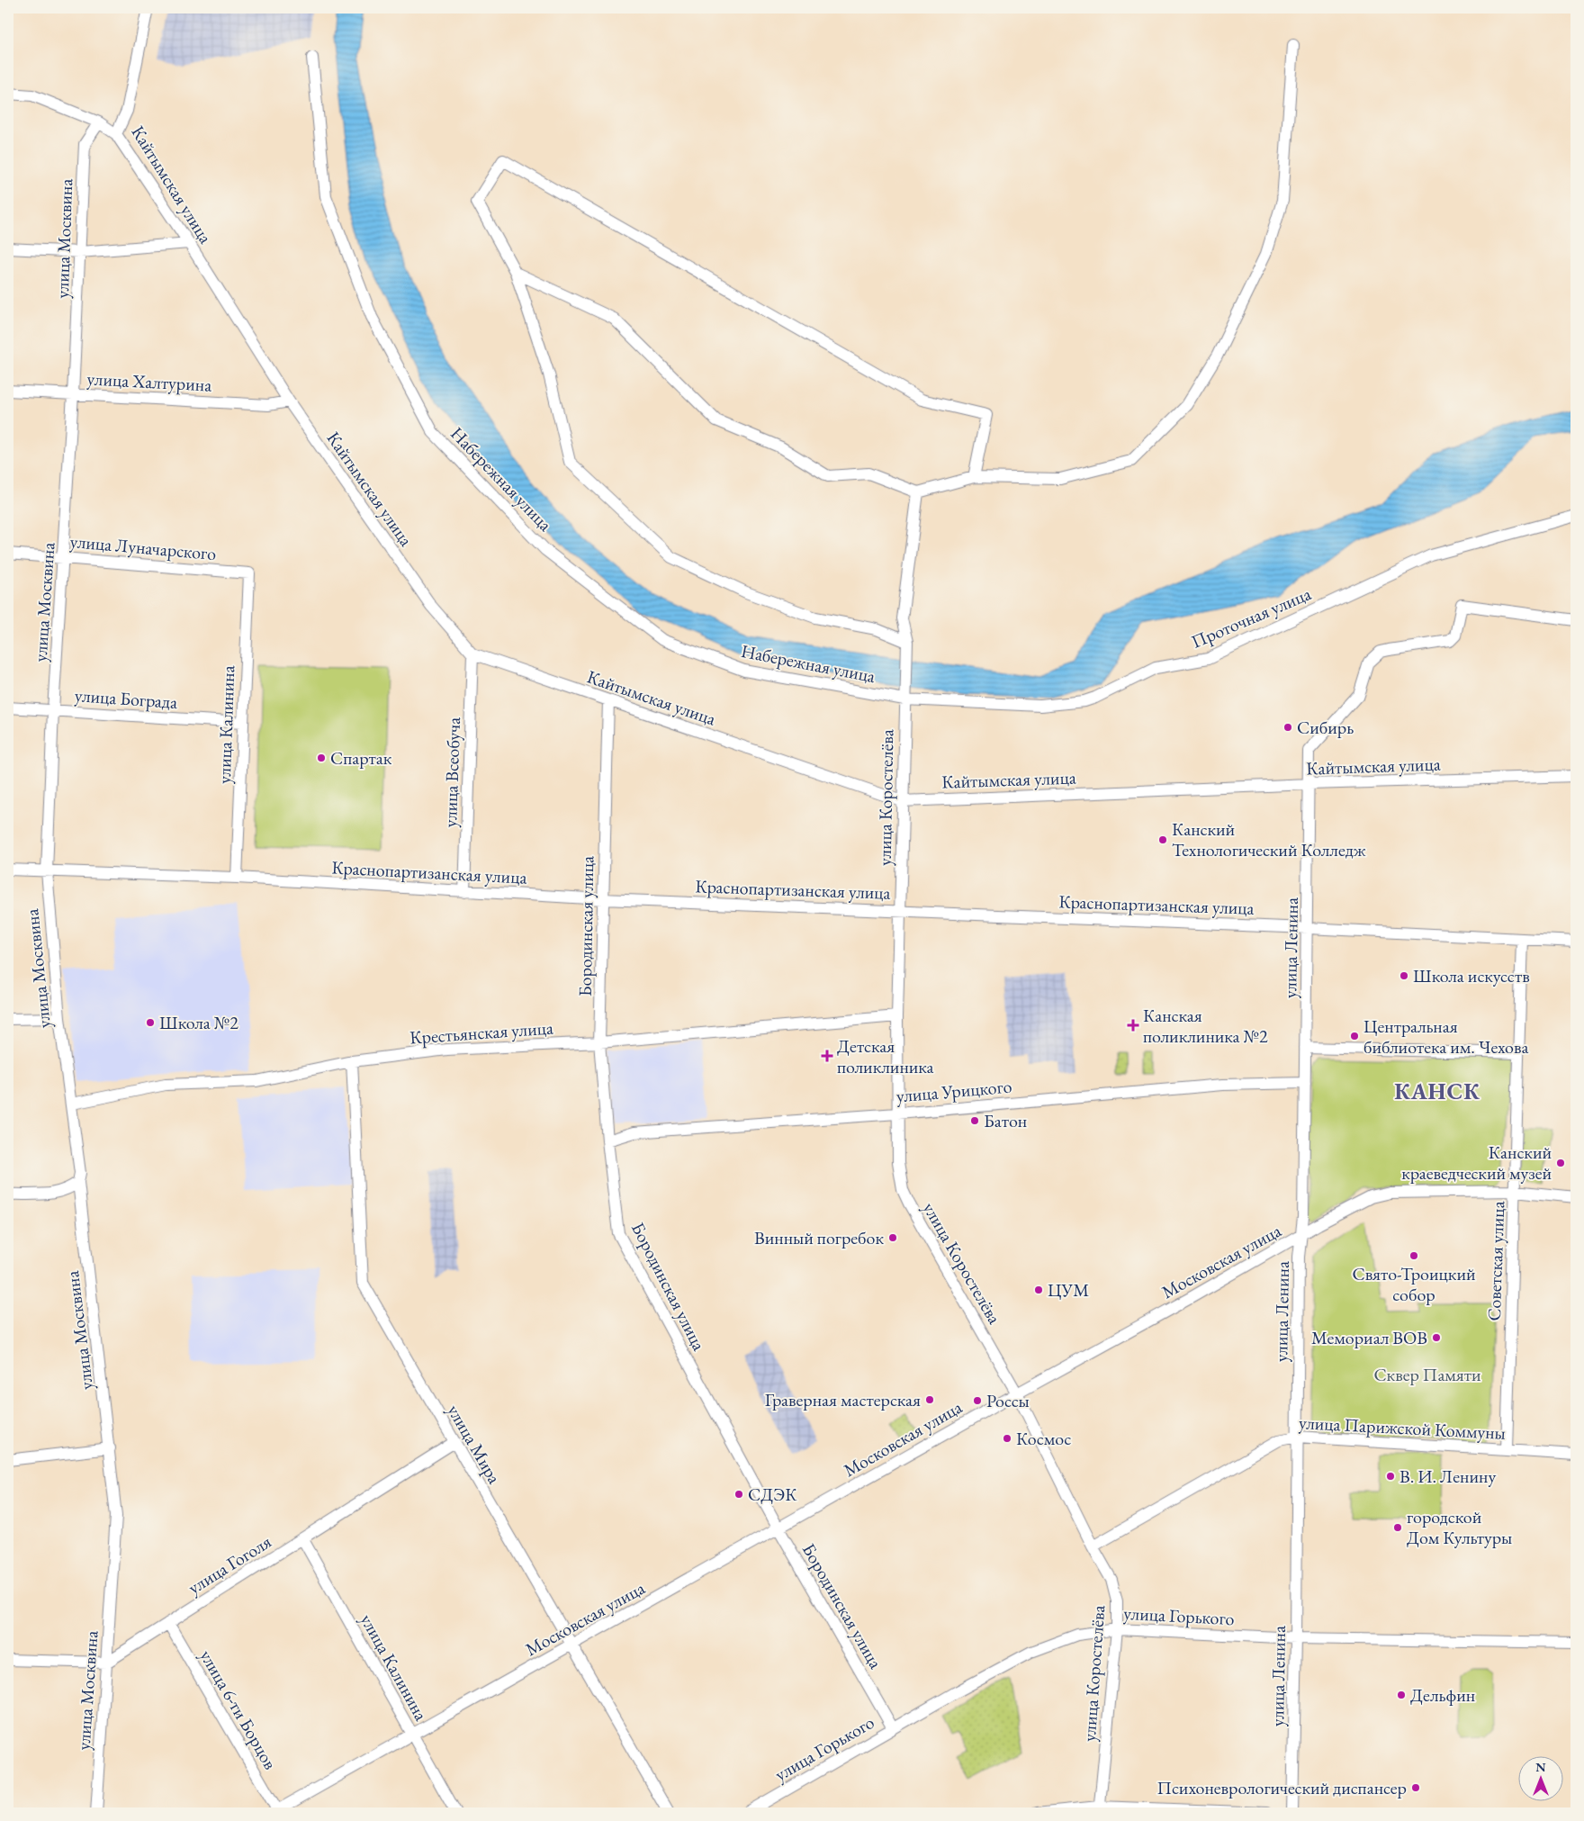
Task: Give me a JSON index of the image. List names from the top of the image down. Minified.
{"streets":{"street":["Кайтымская улица","улица Москвина","улица Халтурина","Набережная улица","улица Луначарского","Проточная улица","улица Бограда","улица Калинина","улица Всеобуча","улица Коростелёва","Краснопартизанская улица","Бородинская улица","улица Ленина","Крестьянская улица","улица Урицкого","Московская улица","Советская улица","улица Парижской Коммуны","улица Мира","улица Гоголя","улица Горького","улица 6-ти Борцов"]},"crossings":[["Кайтымская улица","улица Халтурина"],["Кайтымская улица","улица Всеобуча"],["Кайтымская улица","улица Коростелёва"],["Кайтымская улица","Бородинская улица"],["Кайтымская улица","улица Ленина"],["улица Москвина","улица Халтурина"],["улица Москвина","улица Луначарского"],["улица Москвина","улица Бограда"],["улица Москвина","Краснопартизанская улица"],["улица Москвина","Крестьянская улица"],["улица Москвина","улица Гоголя"],["Набережная улица","Проточная улица"],["Набережная улица","улица Коростелёва"],["улица Луначарского","улица Калинина"],["Проточная улица","улица Коростелёва"],["улица Бограда","улица Калинина"],["улица Калинина","Краснопартизанская улица"],["улица Калинина","Московская улица"],["улица Калинина","улица Гоголя"],["улица Всеобуча","Краснопартизанская улица"],["улица Коростелёва","Краснопартизанская улица"],["улица Коростелёва","Крестьянская улица"],["улица Коростелёва","улица Урицкого"],["улица Коростелёва","Московская улица"],["улица Коростелёва","улица Парижской Коммуны"],["улица Коростелёва","улица Горького"],["Краснопартизанская улица","Бородинская улица"],["Краснопартизанская улица","улица Ленина"],["Краснопартизанская улица","Советская улица"],["Бородинская улица","Крестьянская улица"],["Бородинская улица","улица Урицкого"],["Бородинская улица","Московская улица"],["Бородинская улица","улица Горького"],["улица Ленина","улица Урицкого"],["улица Ленина","Московская улица"],["улица Ленина","улица Парижской Коммуны"],["улица Ленина","улица Горького"],["Крестьянская улица","улица Мира"],["Московская улица","Советская улица"],["Московская улица","улица Мира"],["Московская улица","улица 6-ти Борцов"],["Советская улица","улица Парижской Коммуны"],["улица Мира","улица Гоголя"],["улица Гоголя","улица 6-ти Борцов"]],"districts":["КАНСК"],"parks":["Сквер Памяти"],"places":{"other":["Сибирь","Спартак","Канский Технологический Колледж","Школа искусств","Школа №2","Центральная библиотека им. Чехова","Батон","Канский краеведческий музей","Винный погребок","Свято-Троицкий собор","ЦУМ","Мемориал ВОВ","Граверная мастерская","Россы","Космос","В. И. Ленину","СДЭК","городской Дом Культуры","Дельфин","Психоневрологический диспансер"],"health":["Канская поликлиника №2","Детская поликлиника"]},"north":"top"}
